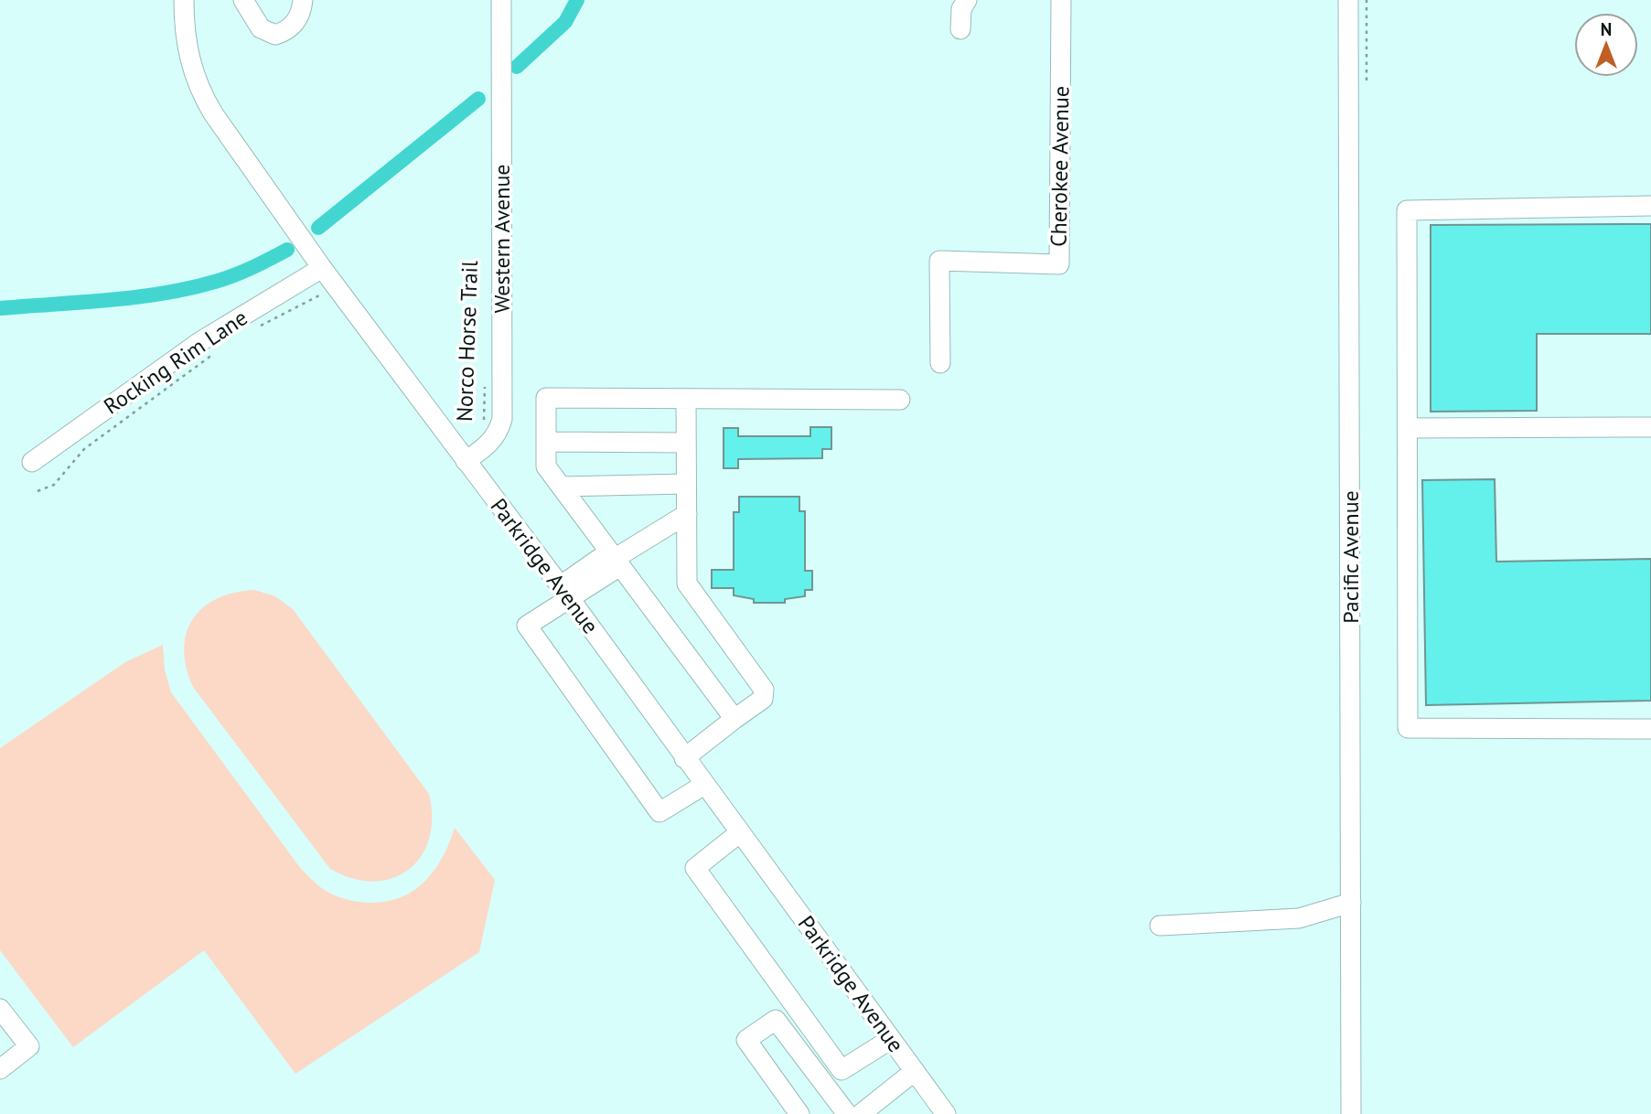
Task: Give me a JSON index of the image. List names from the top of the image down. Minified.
{"streets":{"street":["Cherokee Avenue","Western Avenue","Rocking Rim Lane","Pacific Avenue","Parkridge Avenue"],"path":["Norco Horse Trail"]},"crossings":[["Western Avenue","Parkridge Avenue"],["Rocking Rim Lane","Parkridge Avenue"]],"north":"top"}
